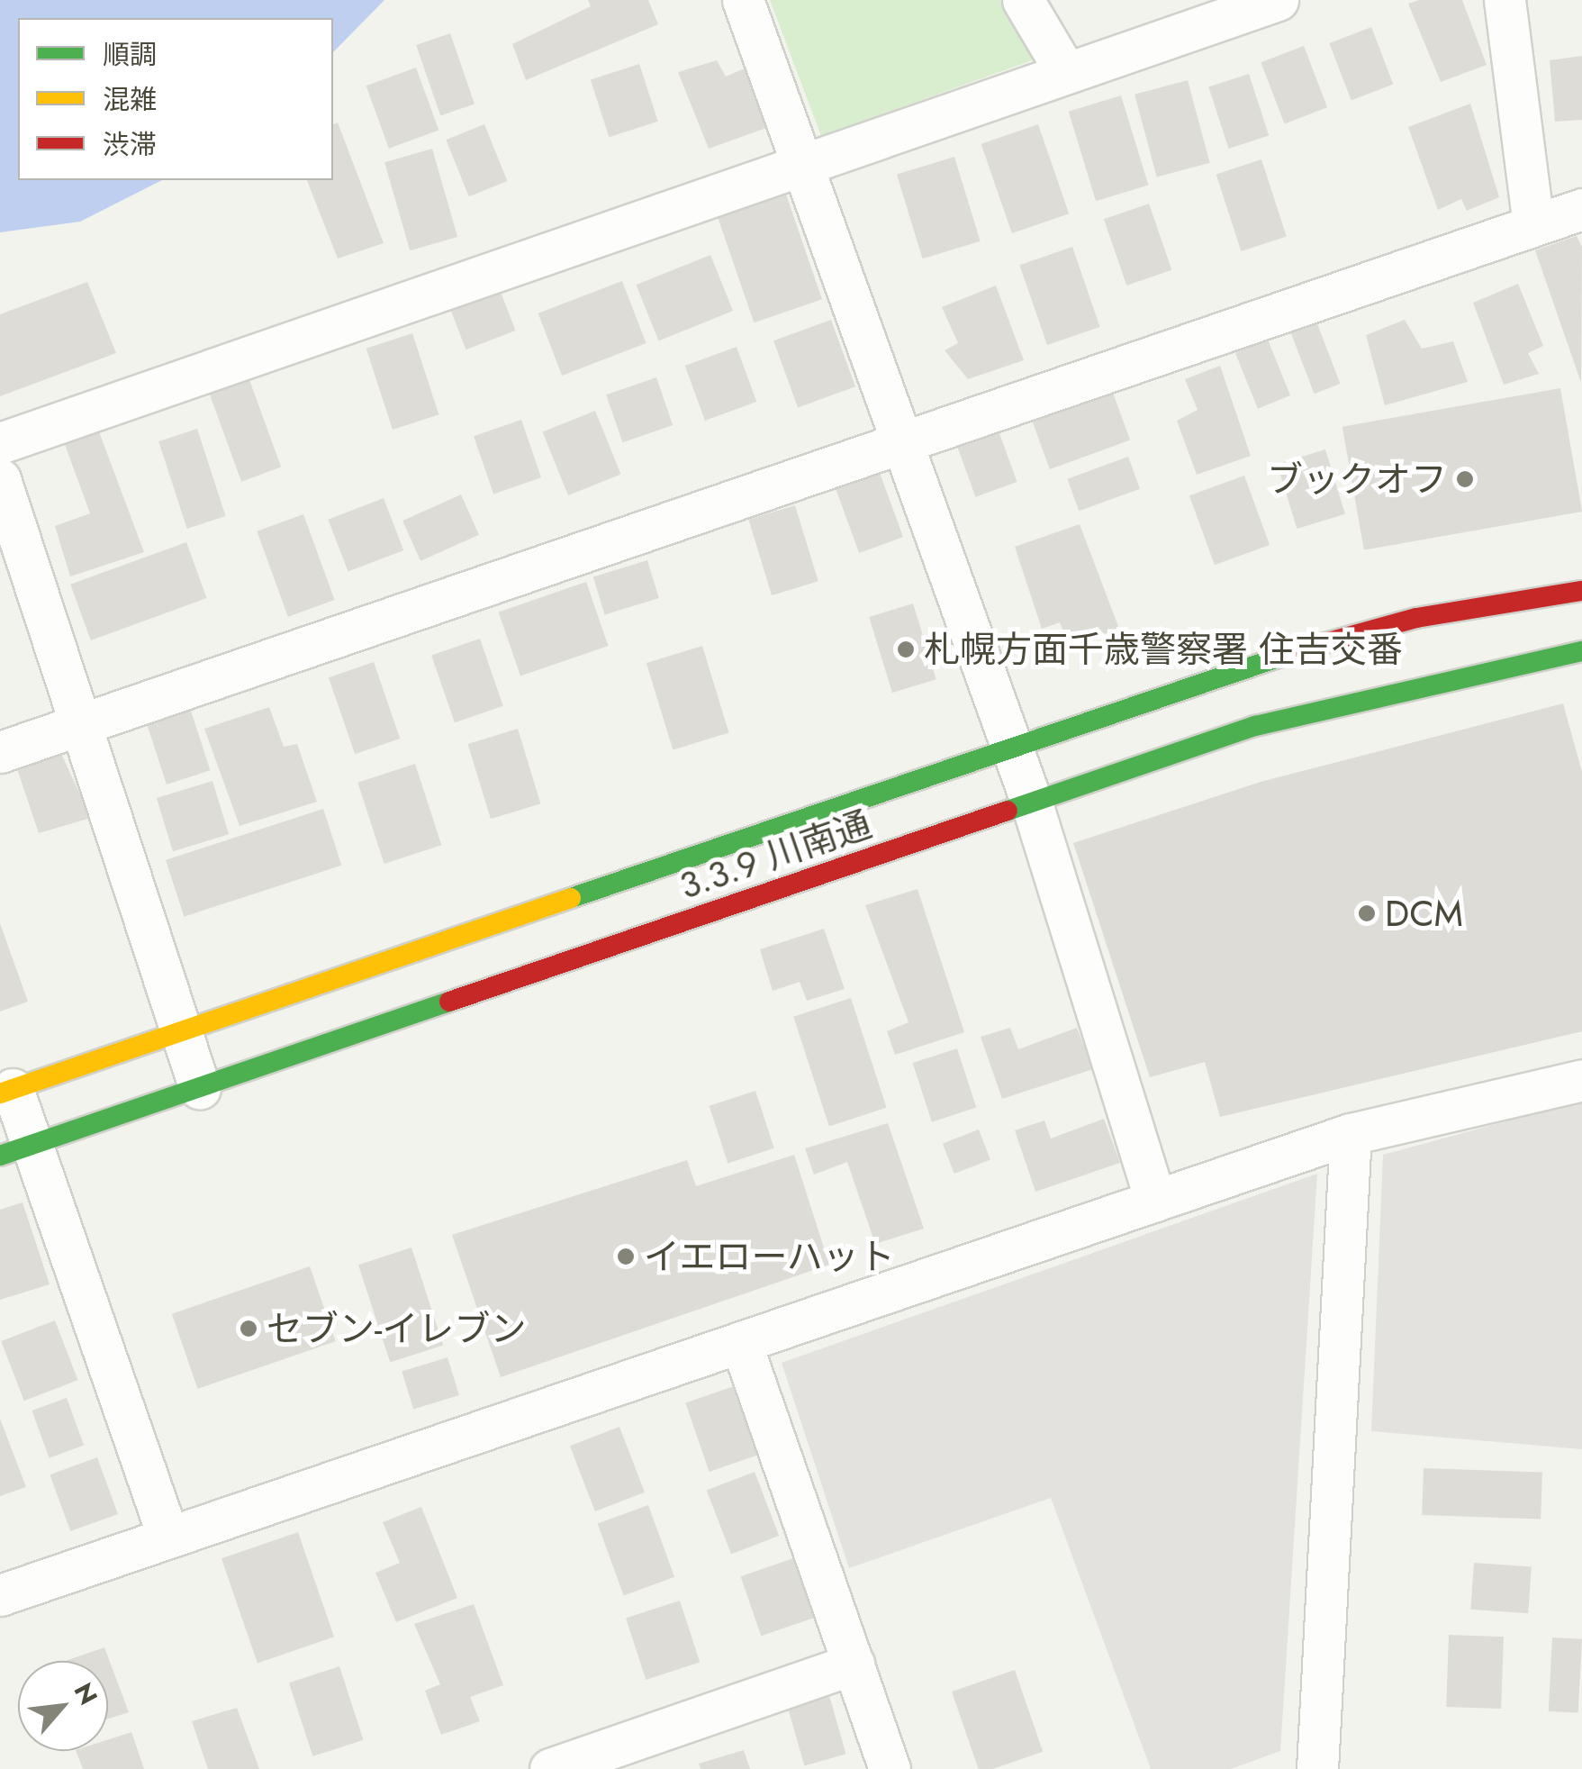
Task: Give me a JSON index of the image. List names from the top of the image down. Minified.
{"streets":{"street":["3.3.9 川南通"]},"places":["ブックオフ","札幌方面千歳警察署 住吉交番","DCM","イエローハット","セブン-イレブン"],"legend":["順調","混雑","渋滞"],"north":"top right"}
